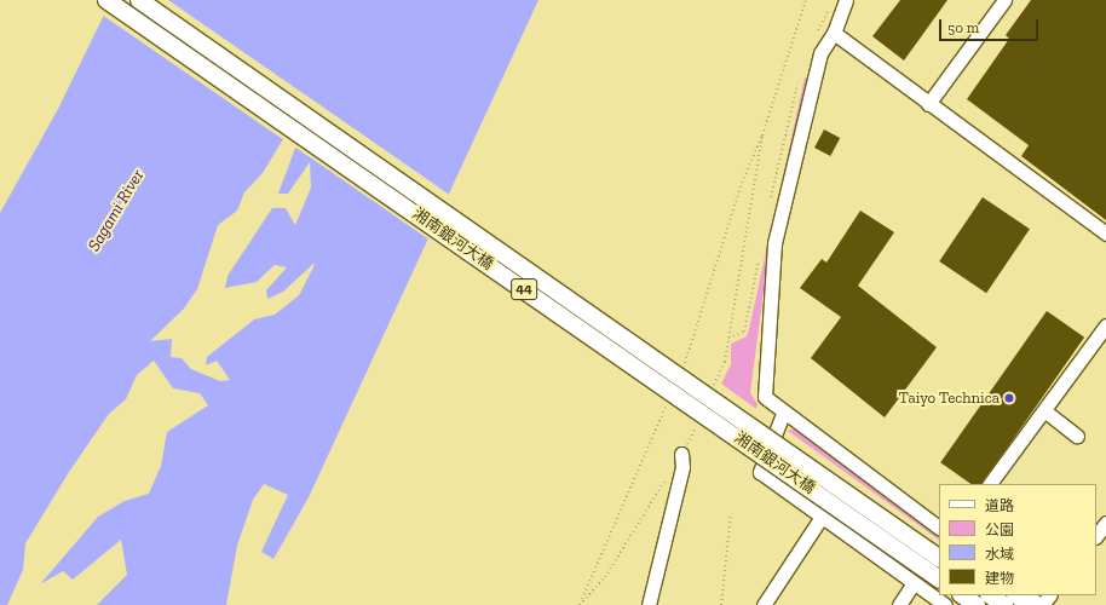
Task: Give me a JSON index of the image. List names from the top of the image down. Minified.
{"streets":{"main road":["湘南銀河大橋","44"]},"water":["Sagami River"],"places":["Taiyo Technica"],"legend":["道路","公園","水域","建物"],"scale_bar":"50 m"}
